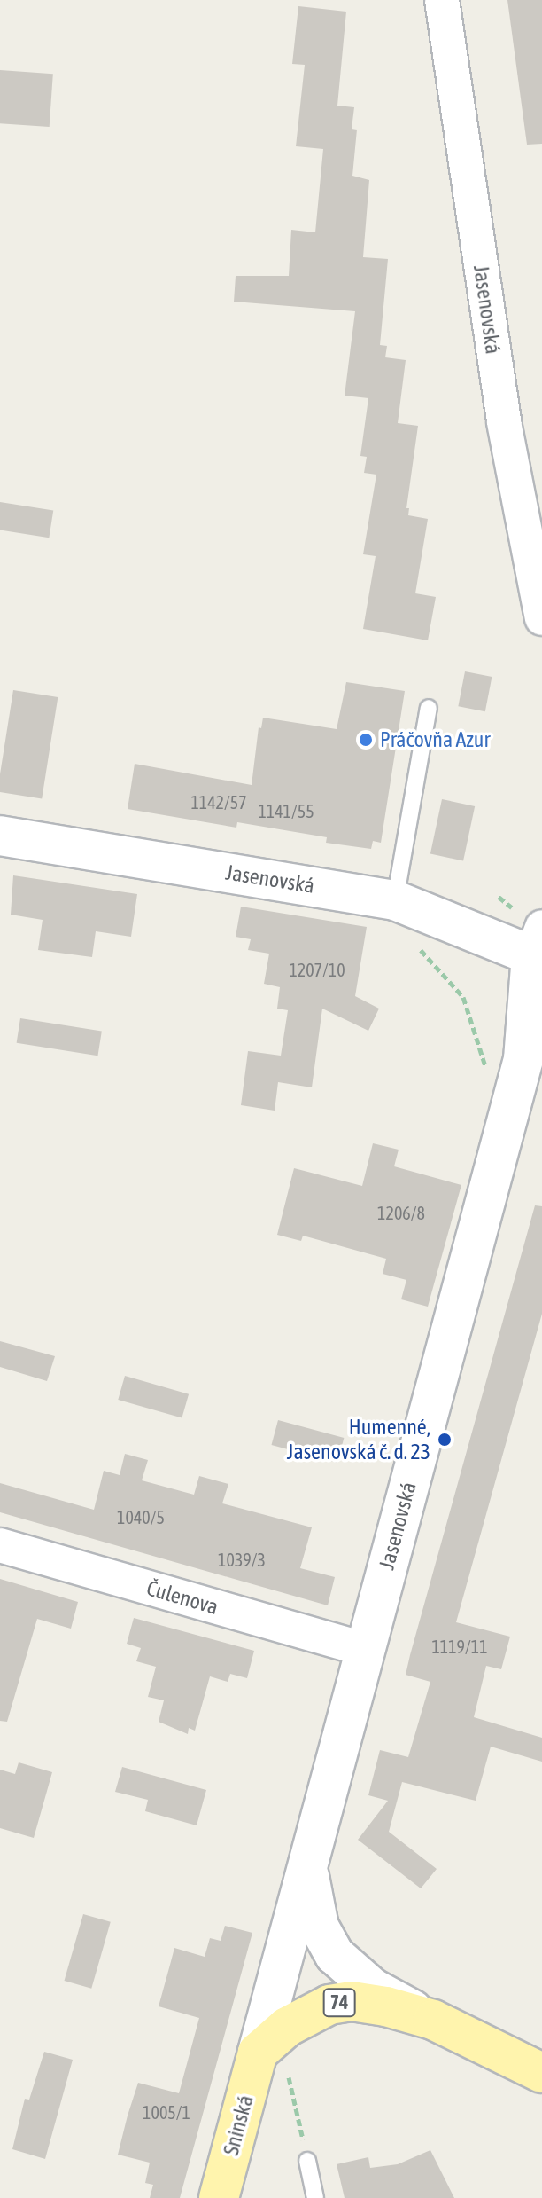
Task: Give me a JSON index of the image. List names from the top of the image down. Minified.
{"streets":{"main road":["74","Sninská"],"street":["Jasenovská","Čulenova"]},"crossings":[["Jasenovská","Čulenova"],["Jasenovská","74"],["Jasenovská","Sninská"],["74","Sninská"]],"places":["Práčovňa Azur","Humenné, Jasenovská č. d. 23"],"house_numbers":["1142/57","1141/55","1207/10","1206/8","1040/5","1039/3","1119/11","1005/1"]}
